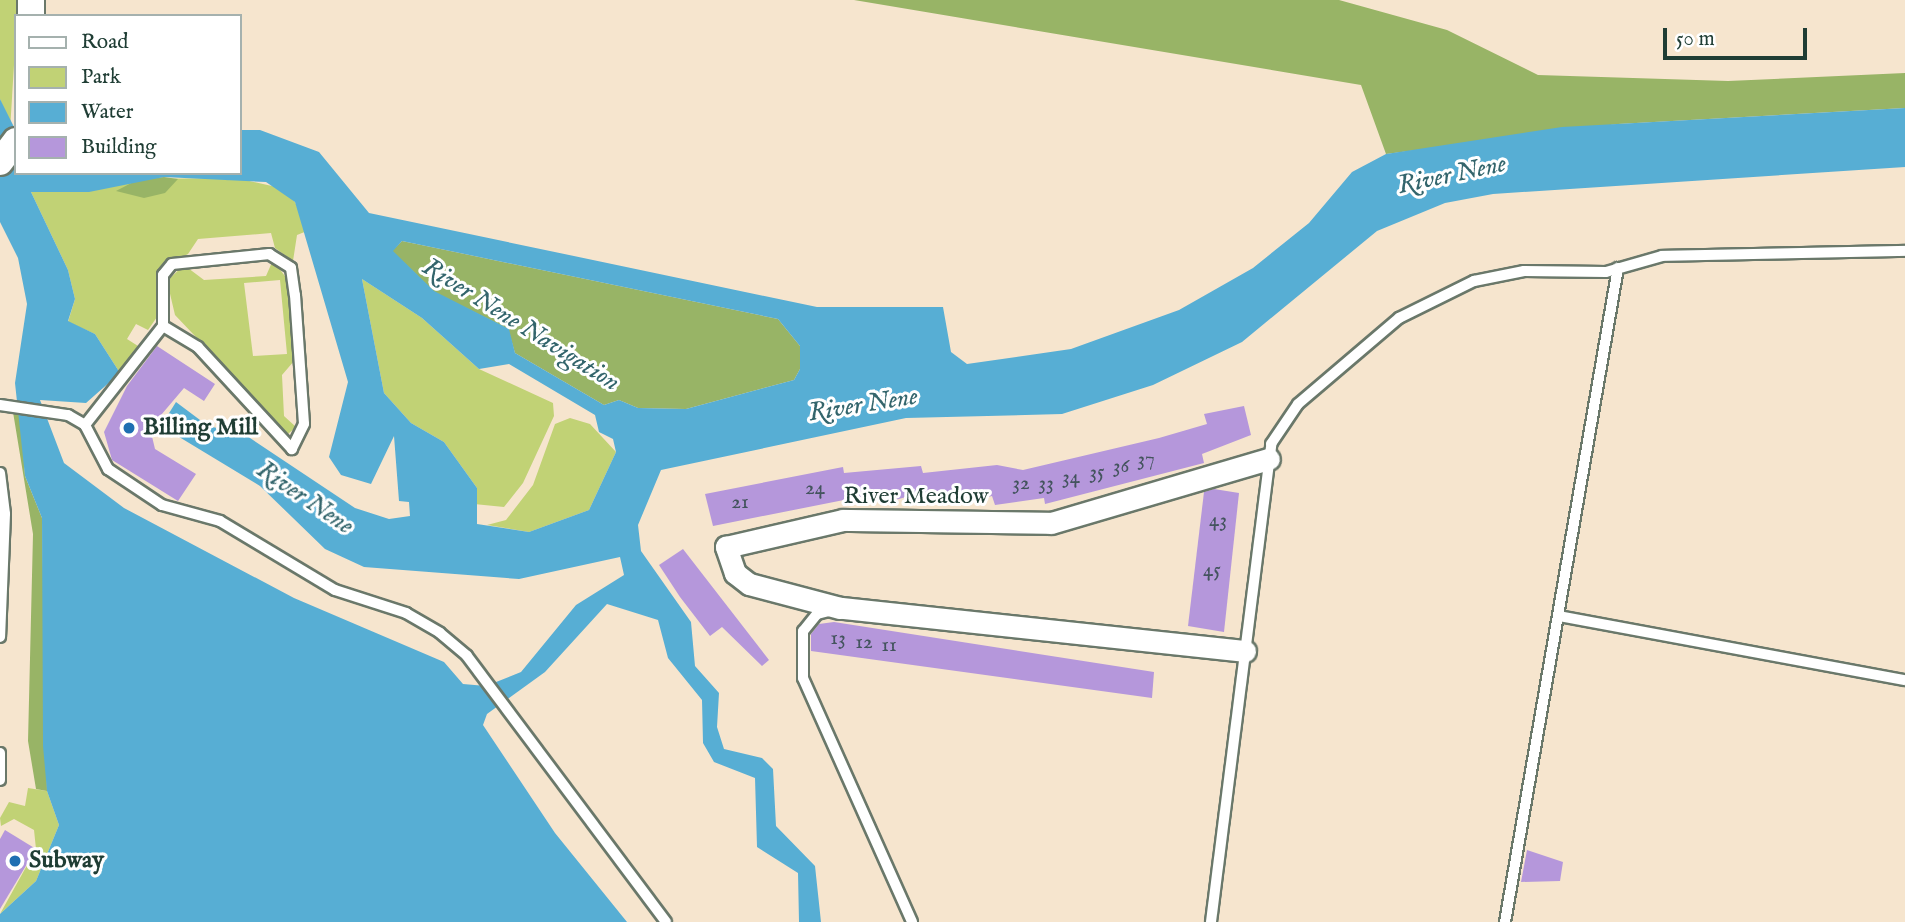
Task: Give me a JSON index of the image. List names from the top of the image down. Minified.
{"streets":{"street":["River Meadow"]},"water":["River Nene","River Nene Navigation"],"places":["Billing Mill","Subway"],"house_numbers":["37","36","35","34","32","33","24","21","43","45","13","12","11"],"legend":["Road","Park","Water","Building"],"scale_bar":"50 m"}
